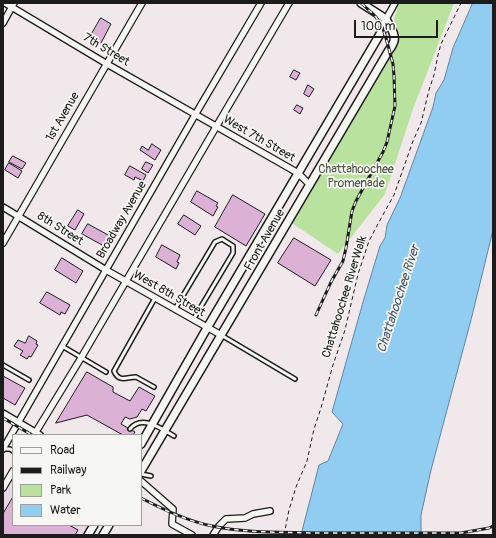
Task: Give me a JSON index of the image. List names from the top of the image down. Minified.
{"streets":{"street":["7th Street","1st Avenue","West 7th Street","Broadway Avenue","8th Street","Front Avenue","West 8th Street"],"path":["Chattahoochee RiverWalk"]},"crossings":[["7th Street","1st Avenue"],["7th Street","West 7th Street"],["7th Street","Broadway Avenue"],["1st Avenue","8th Street"],["West 7th Street","Broadway Avenue"],["West 7th Street","Front Avenue"],["Broadway Avenue","8th Street"],["Broadway Avenue","West 8th Street"],["8th Street","West 8th Street"],["Front Avenue","West 8th Street"]],"water":["Chattahoochee River"],"parks":["Chattahoochee Promenade"],"legend":["Road","Railway","Park","Water"],"scale_bar":"100 m"}
